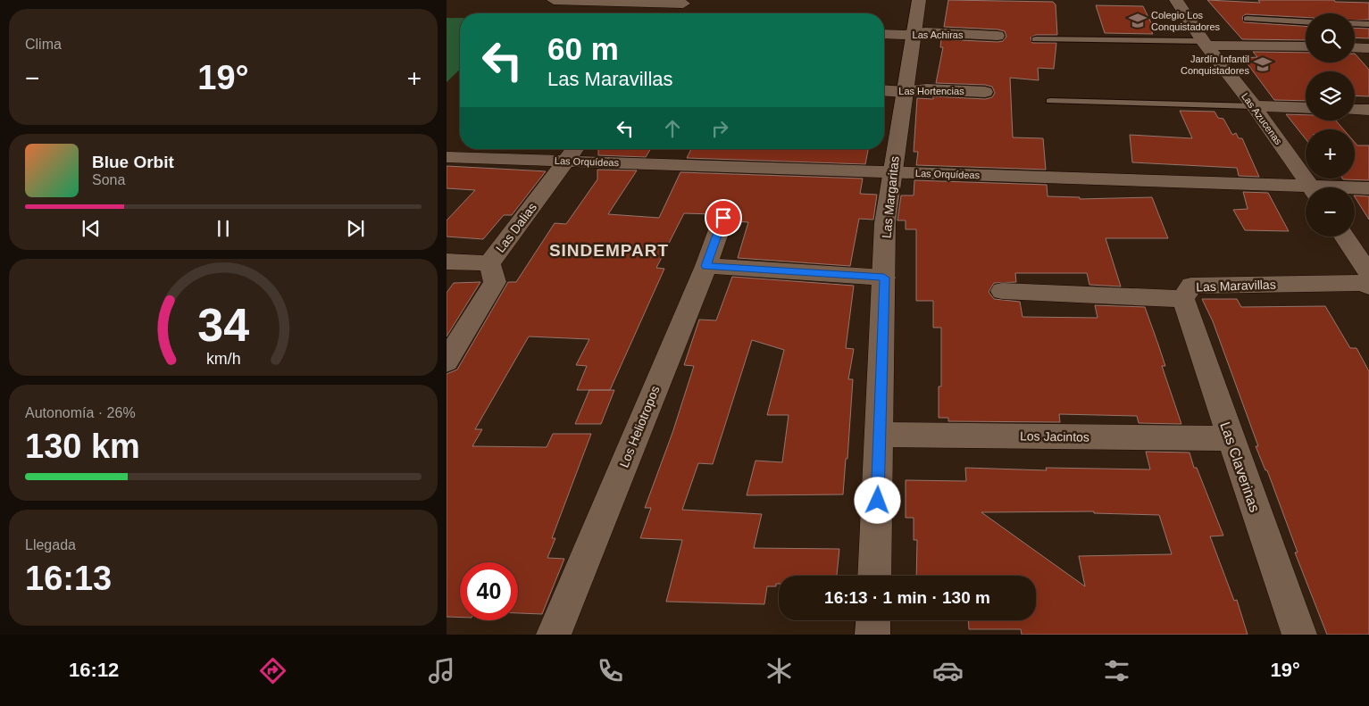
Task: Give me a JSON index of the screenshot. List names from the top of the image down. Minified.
{"streets":{"street":["Las Achiras","Las Hortencias","Las Azucenas","Las Orquídeas","Las Margaritas","Las Dalias","Las Maravillas","Los Heliotropos","Los Jacintos","Las Claverinas"]},"crossings":[["Las Achiras","Las Margaritas"],["Las Hortencias","Las Margaritas"],["Las Orquídeas","Las Margaritas"],["Las Orquídeas","Las Dalias"],["Las Margaritas","Los Jacintos"],["Las Maravillas","Las Claverinas"],["Los Jacintos","Las Claverinas"]],"districts":["SINDEMPART"],"places":{"school or university":["Colegio Los Conquistadores","Jardín Infantil Conquistadores"]},"page":{"tile":["Clima",["Autonomía · 26%","130 km"],["Llegada","16:13"]],"map_buttons":["+","−"],"turn":["60 m","Las Maravillas"],"heat":["−","19°","+"],"song":["Blue Orbit","Sona"],"limit":"40","trip":"16:13 · 1 min · 130 m","tabs":["16:12","19°"],"gauge":["34","km/h"]}}
